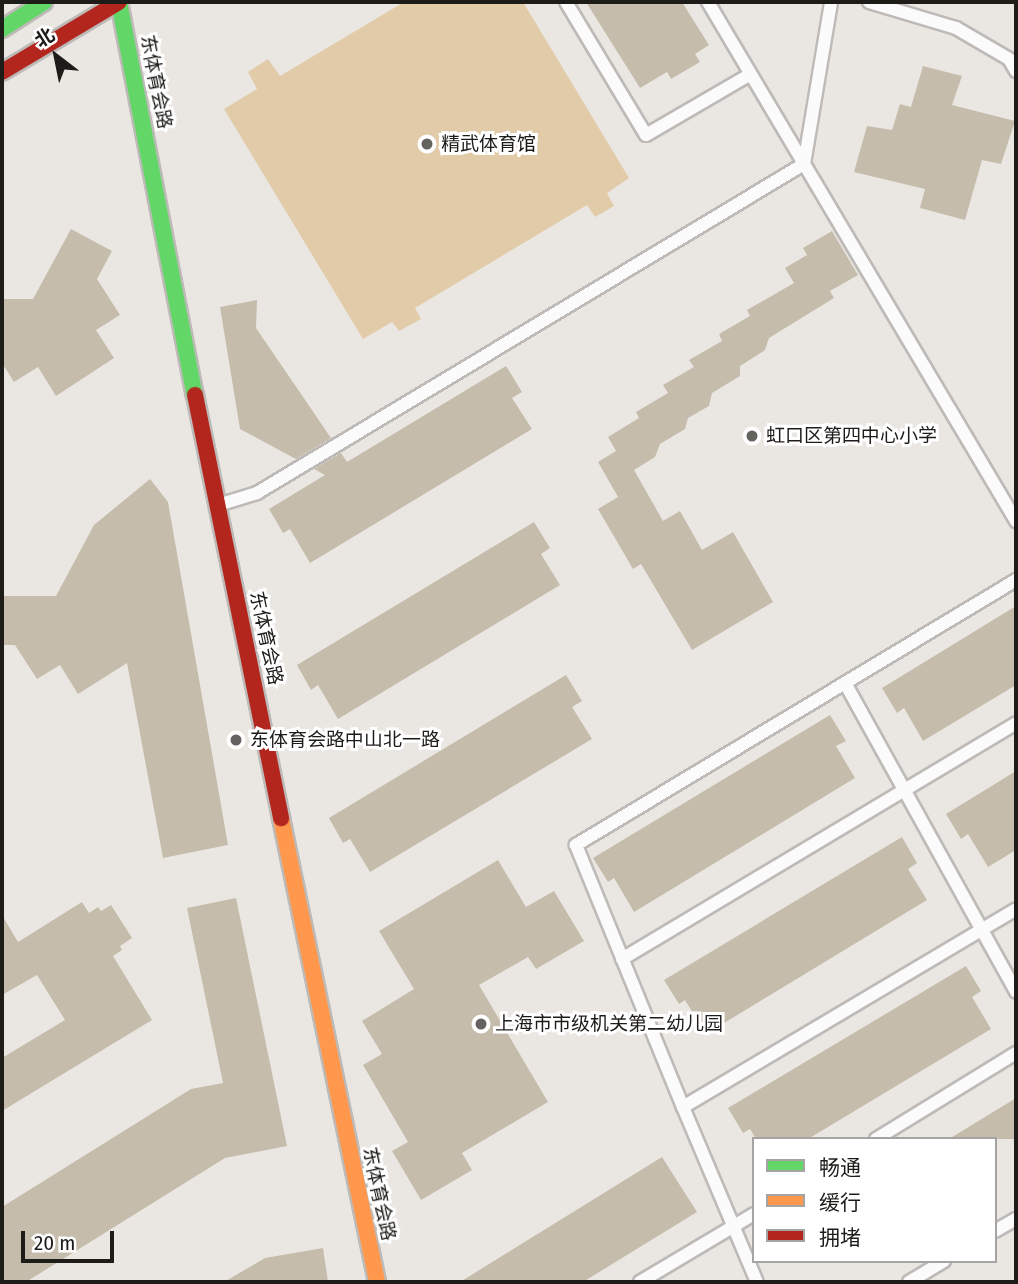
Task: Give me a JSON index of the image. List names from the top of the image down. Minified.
{"streets":{"main road":["东体育会路"]},"places":["精武体育馆","虹口区第四中心小学","东体育会路中山北一路","上海市市级机关第二幼儿园"],"legend":["畅通","缓行","拥堵"],"scale_bar":"20 m","north":"top left"}
